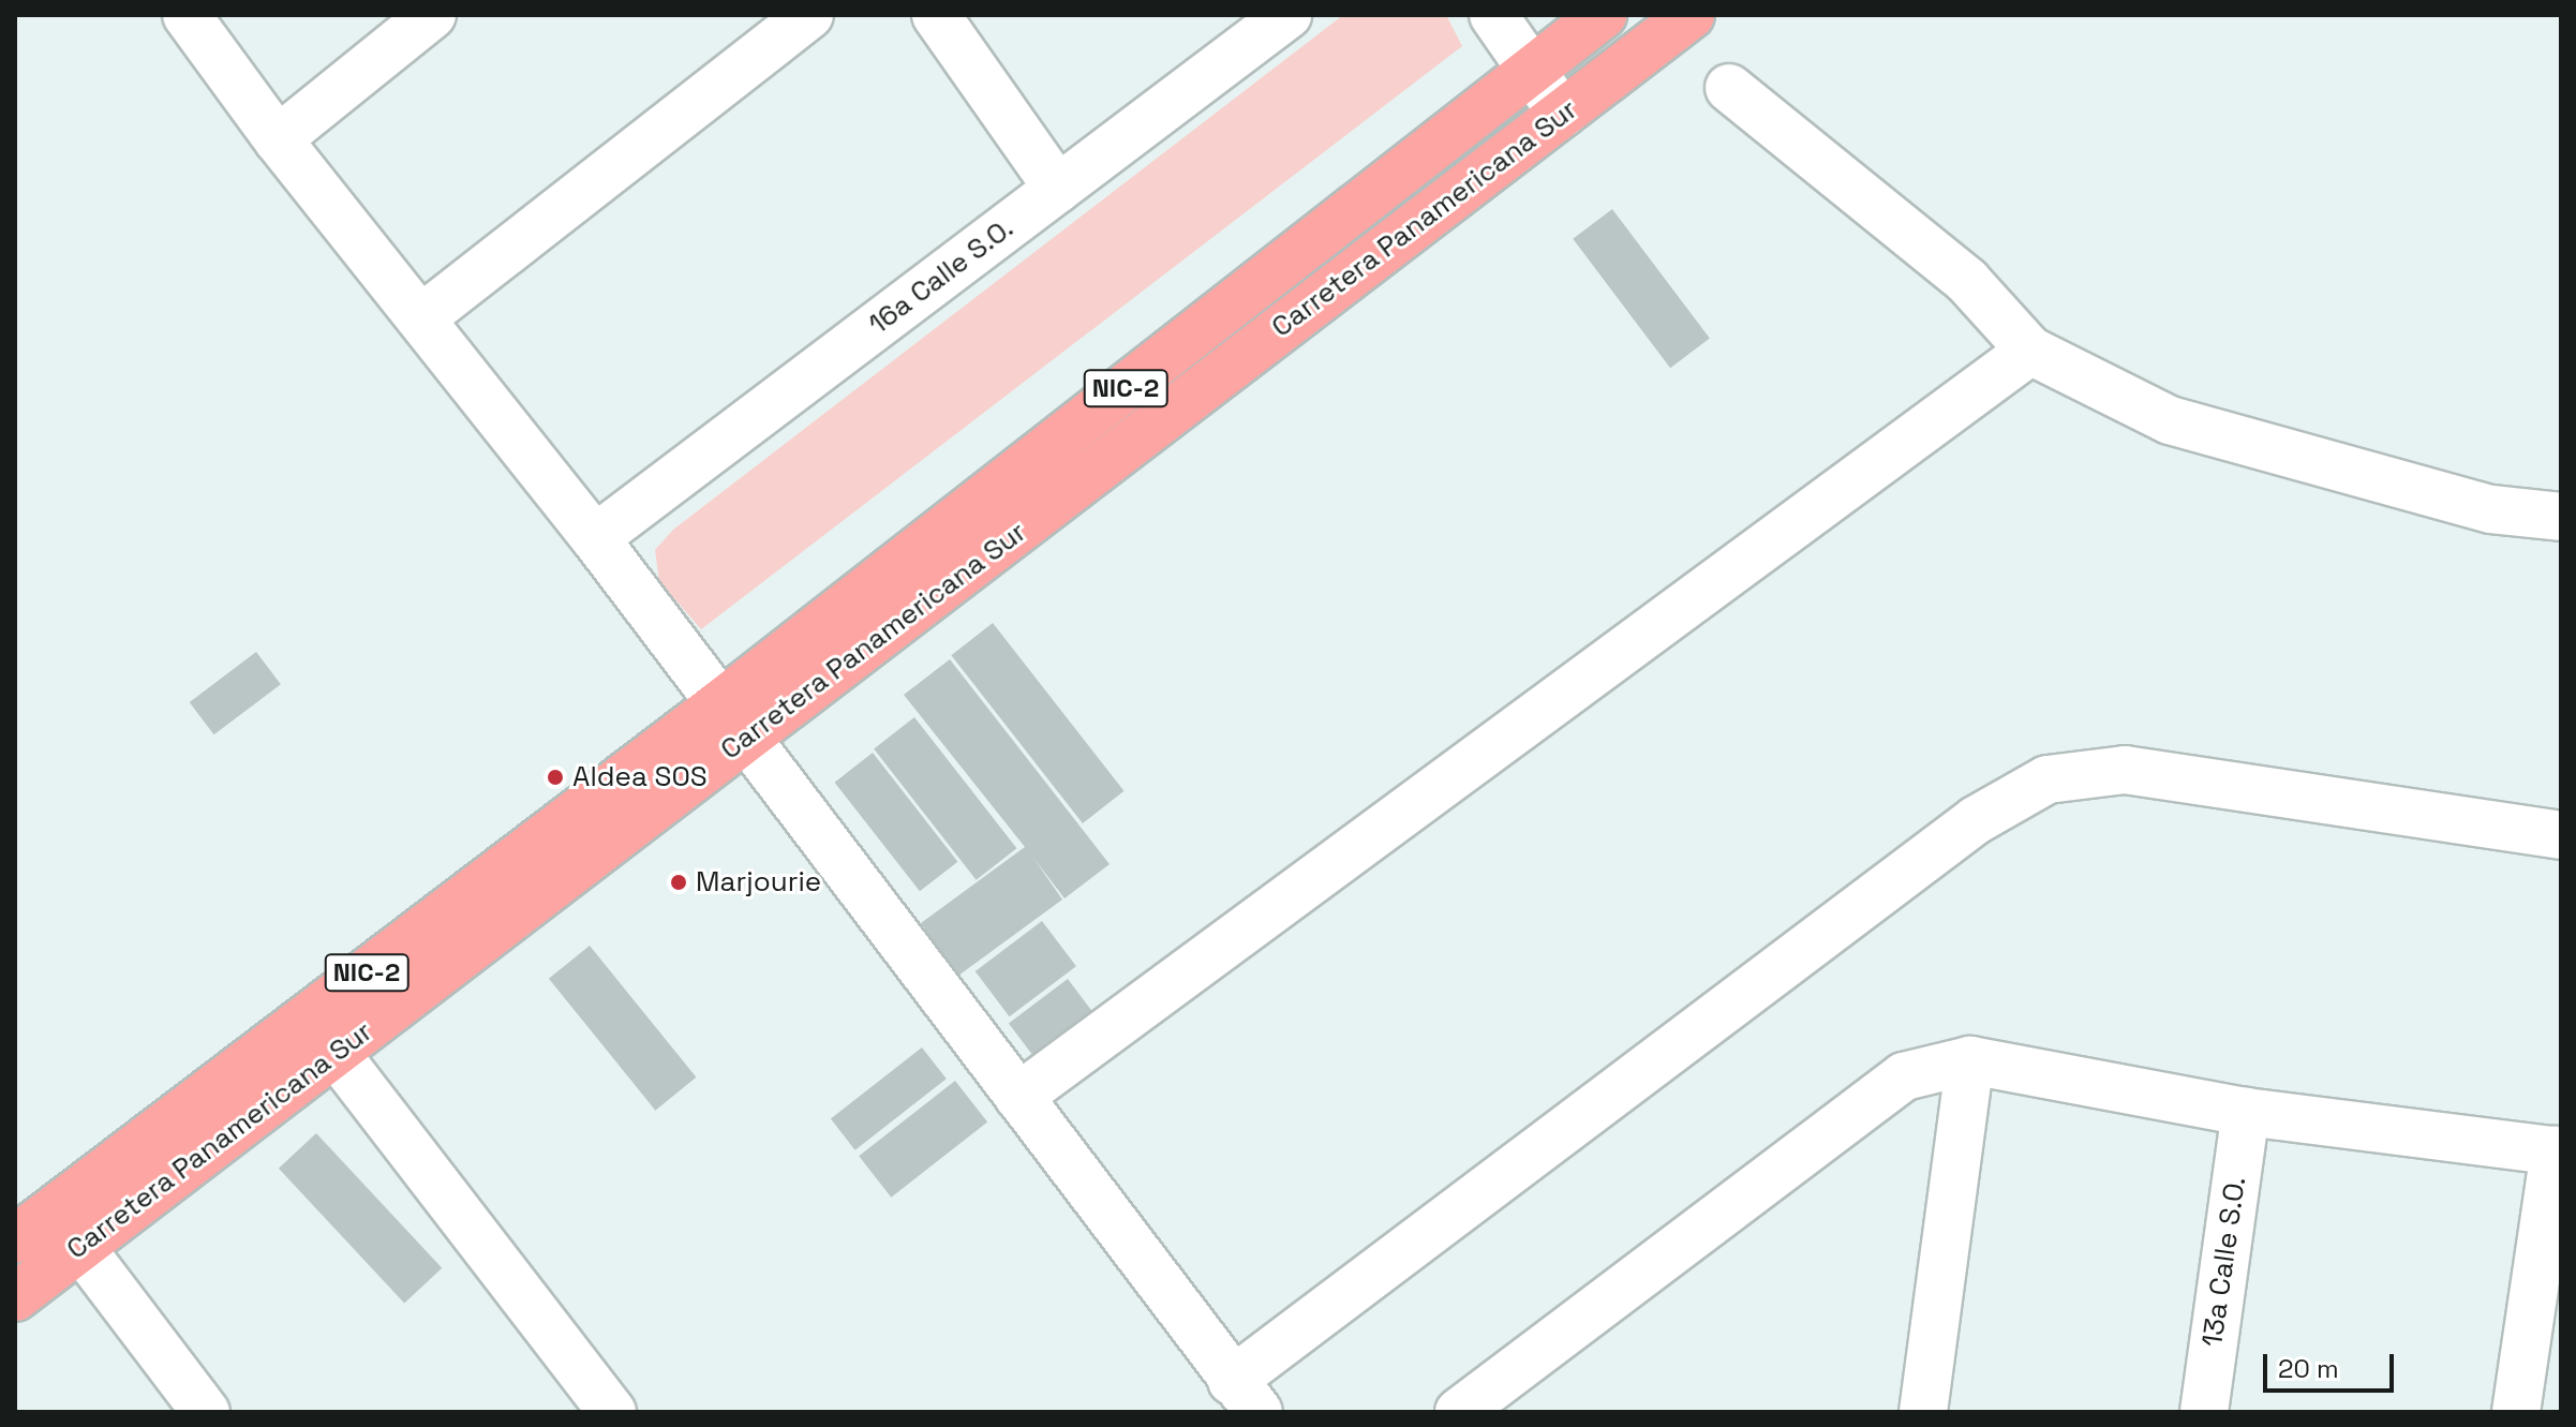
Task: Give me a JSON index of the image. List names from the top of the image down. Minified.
{"streets":{"highway":["Carretera Panamericana Sur","NIC-2"],"street":["16a Calle S.O.","13a Calle S.O."]},"places":["Aldea SOS","Marjourie"],"scale_bar":"20 m"}
